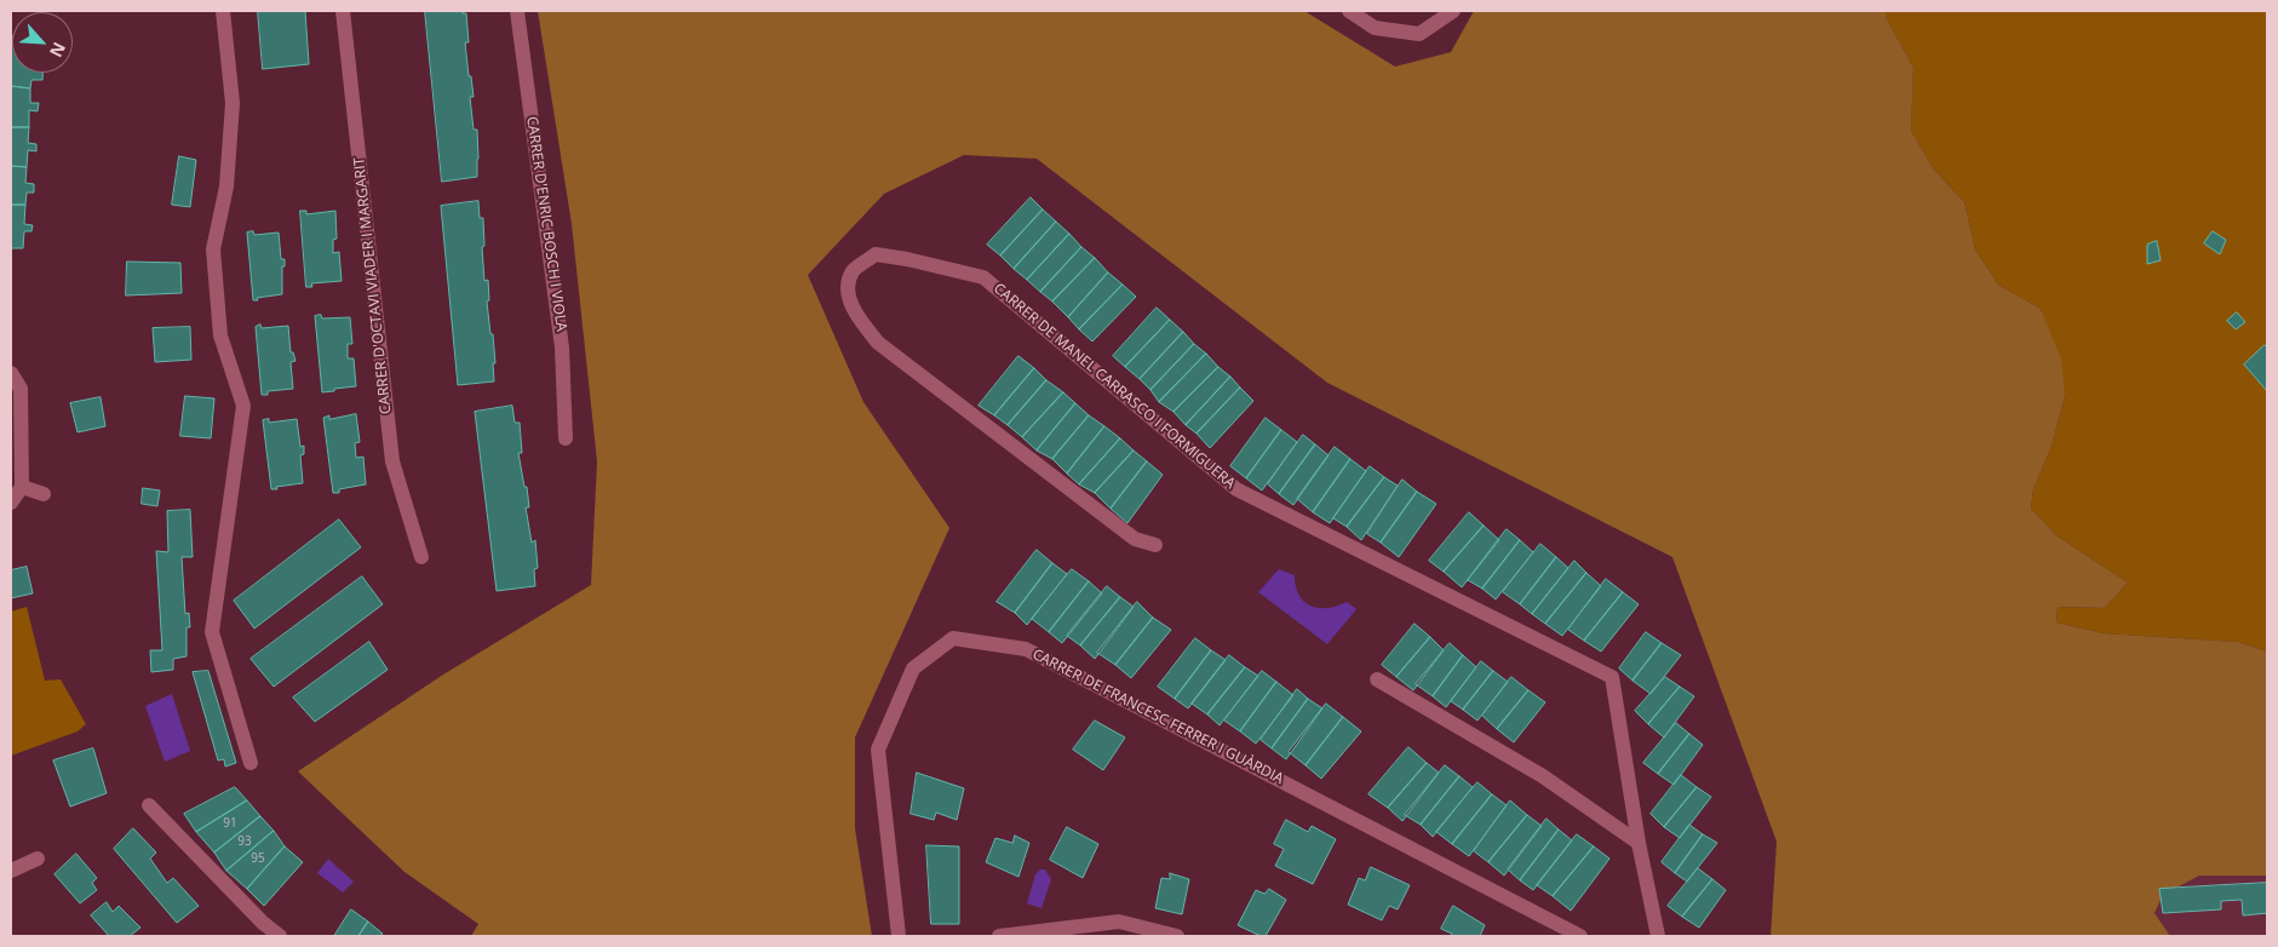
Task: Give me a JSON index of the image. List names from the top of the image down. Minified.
{"streets":{"street":["CARRER D'ENRIC BOSCH I VIOLA","CARRER D'OCTAVI VIADER I MARGARIT","CARRER DE MANEL CARRASCO I FORMIGUERA","CARRER DE FRANCESC FERRER I GUÀRDIA"]},"house_numbers":["91","93","95"],"north":"bottom right"}
